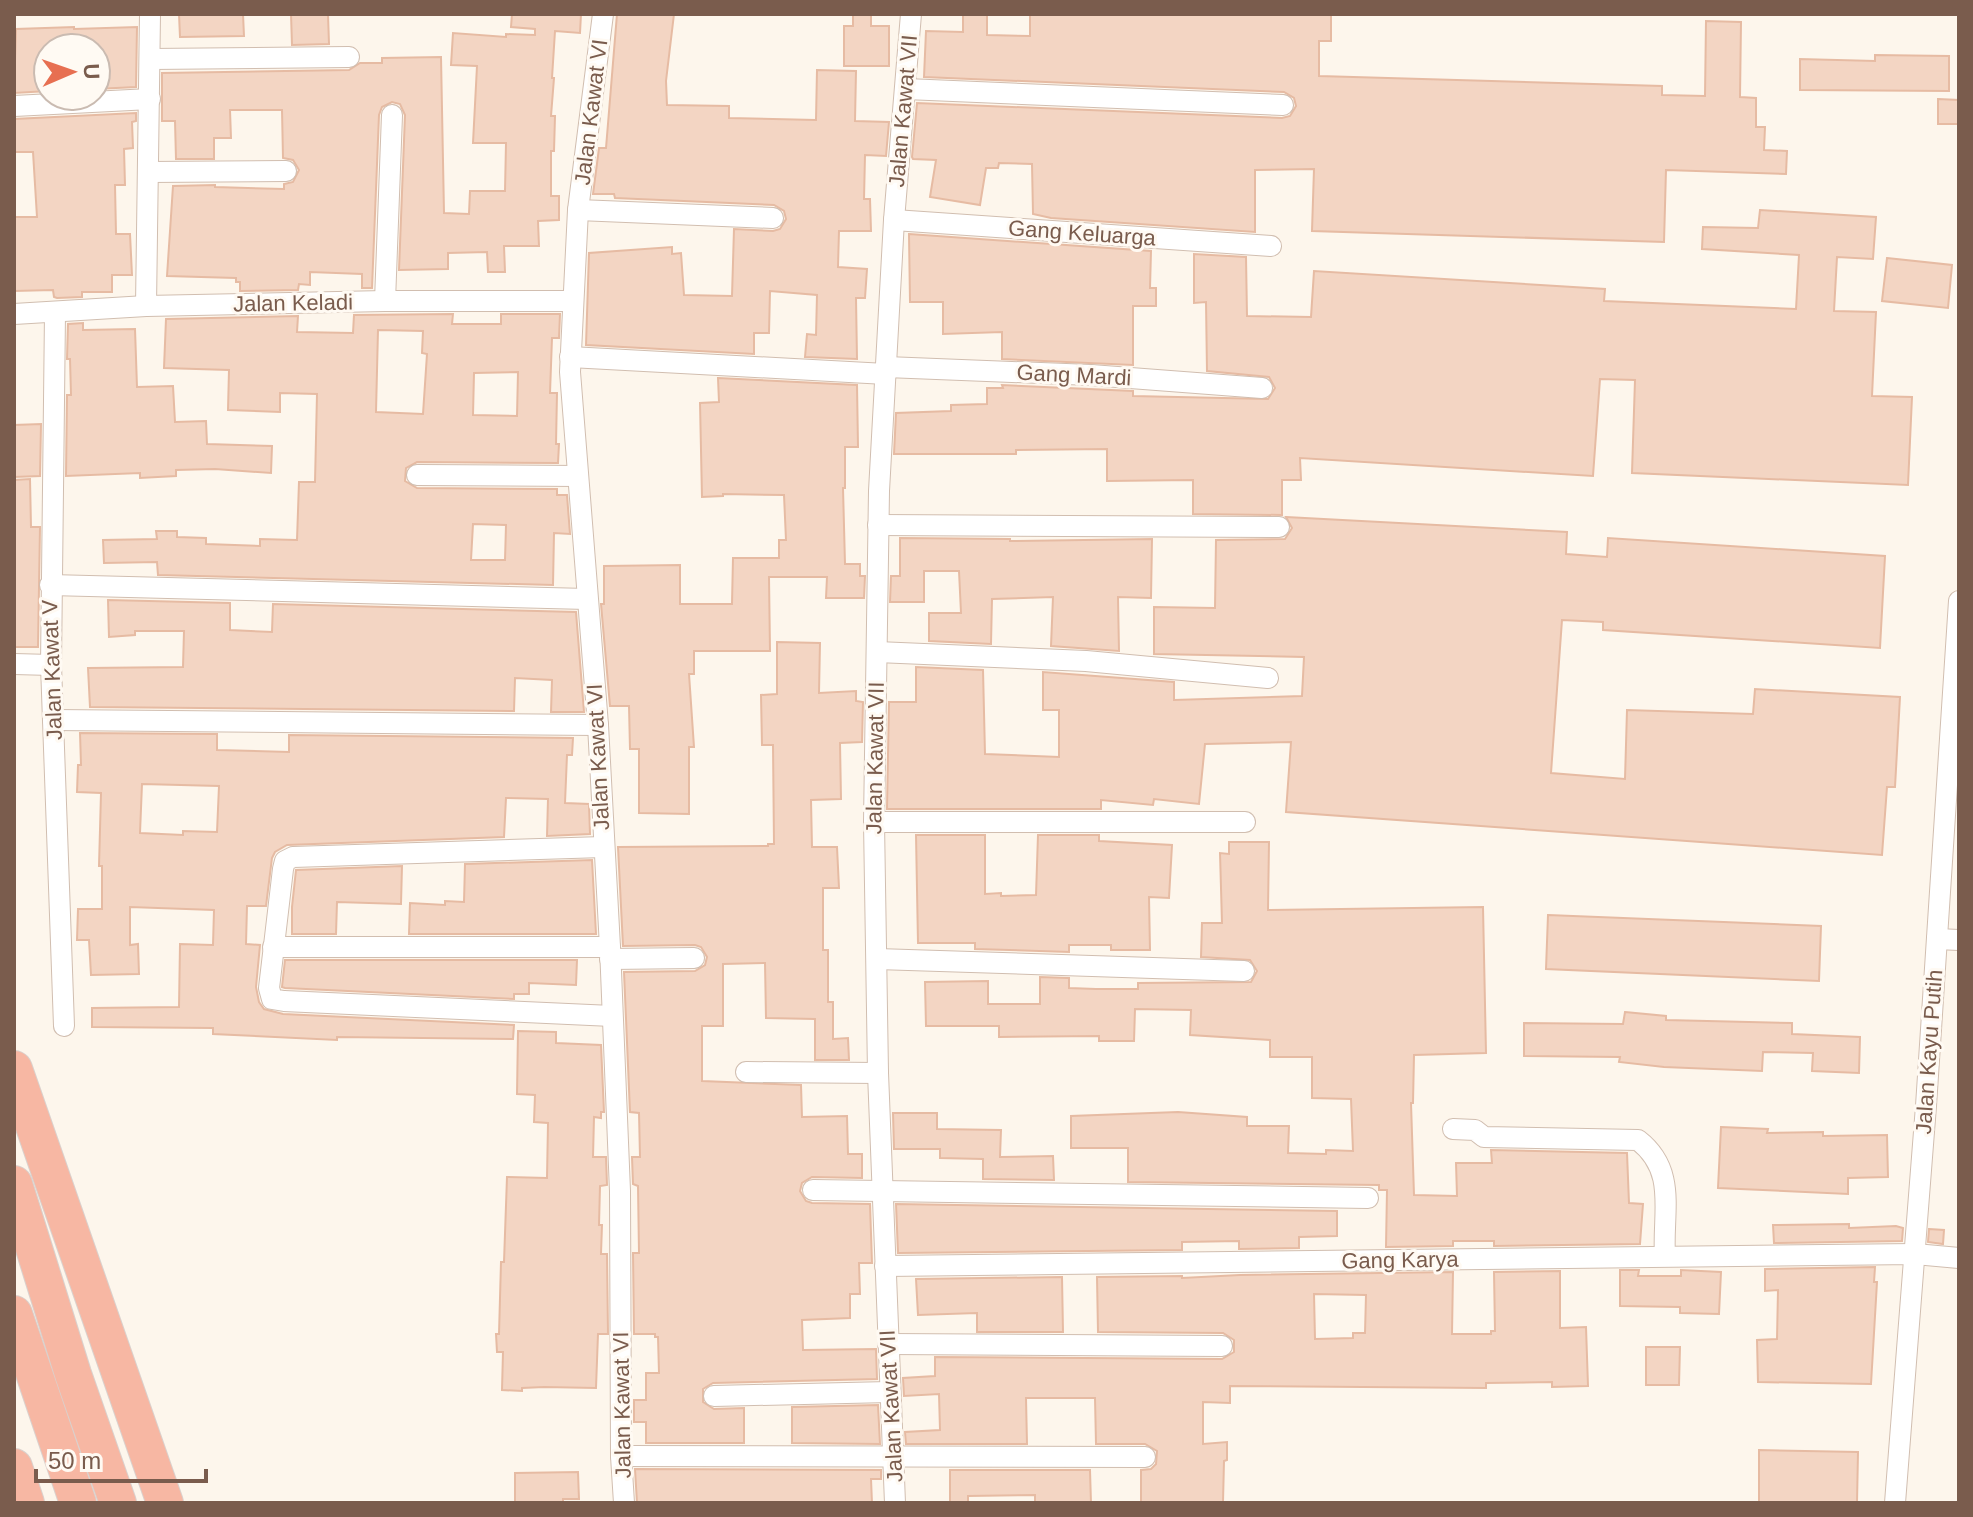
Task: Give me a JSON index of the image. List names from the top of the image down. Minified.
{"streets":{"street":["Jalan Kawat VII","Jalan Kawat VI","Gang Keluarga","Jalan Keladi","Gang Mardi","Jalan Kawat V","Jalan Kayu Putih","Gang Karya"]},"crossings":[["Jalan Kawat VII","Gang Keluarga"],["Jalan Kawat VII","Gang Mardi"],["Jalan Kawat VII","Gang Karya"],["Jalan Kawat VI","Jalan Keladi"],["Jalan Kawat VI","Gang Mardi"],["Jalan Keladi","Jalan Kawat V"],["Jalan Kayu Putih","Gang Karya"]],"scale_bar":"50 m","north":"right"}
